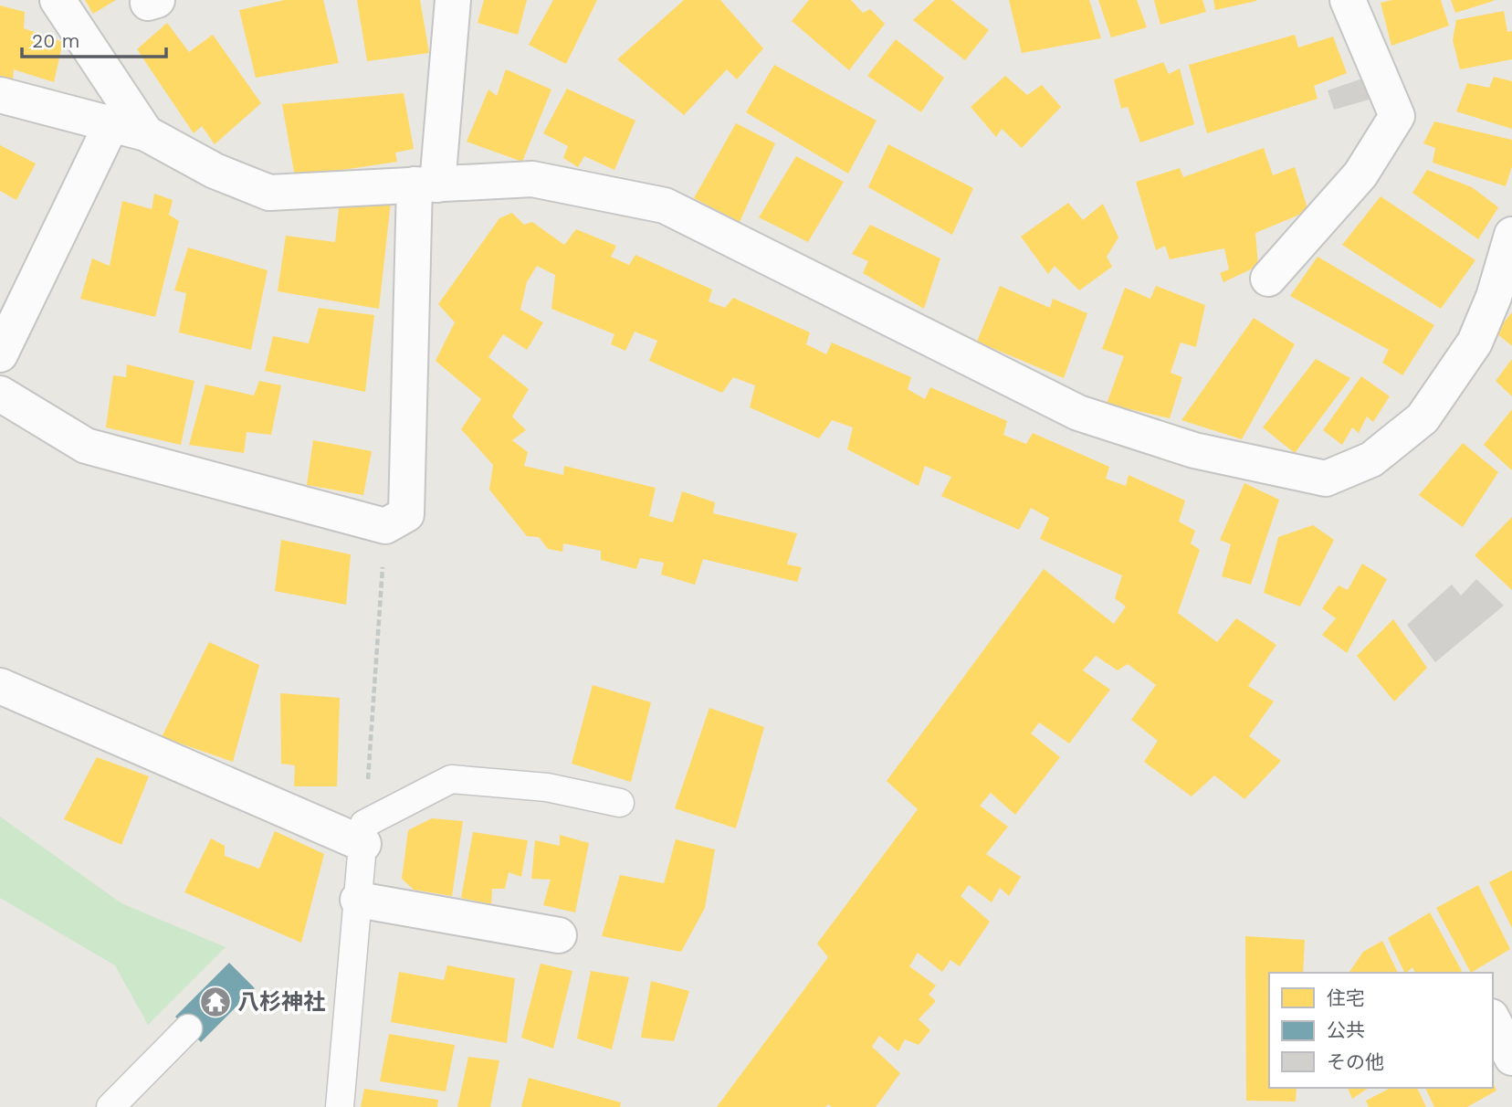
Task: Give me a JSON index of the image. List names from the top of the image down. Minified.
{"places":{"temple":["八杉神社"]},"legend":["住宅","公共","その他"],"scale_bar":"20 m"}
